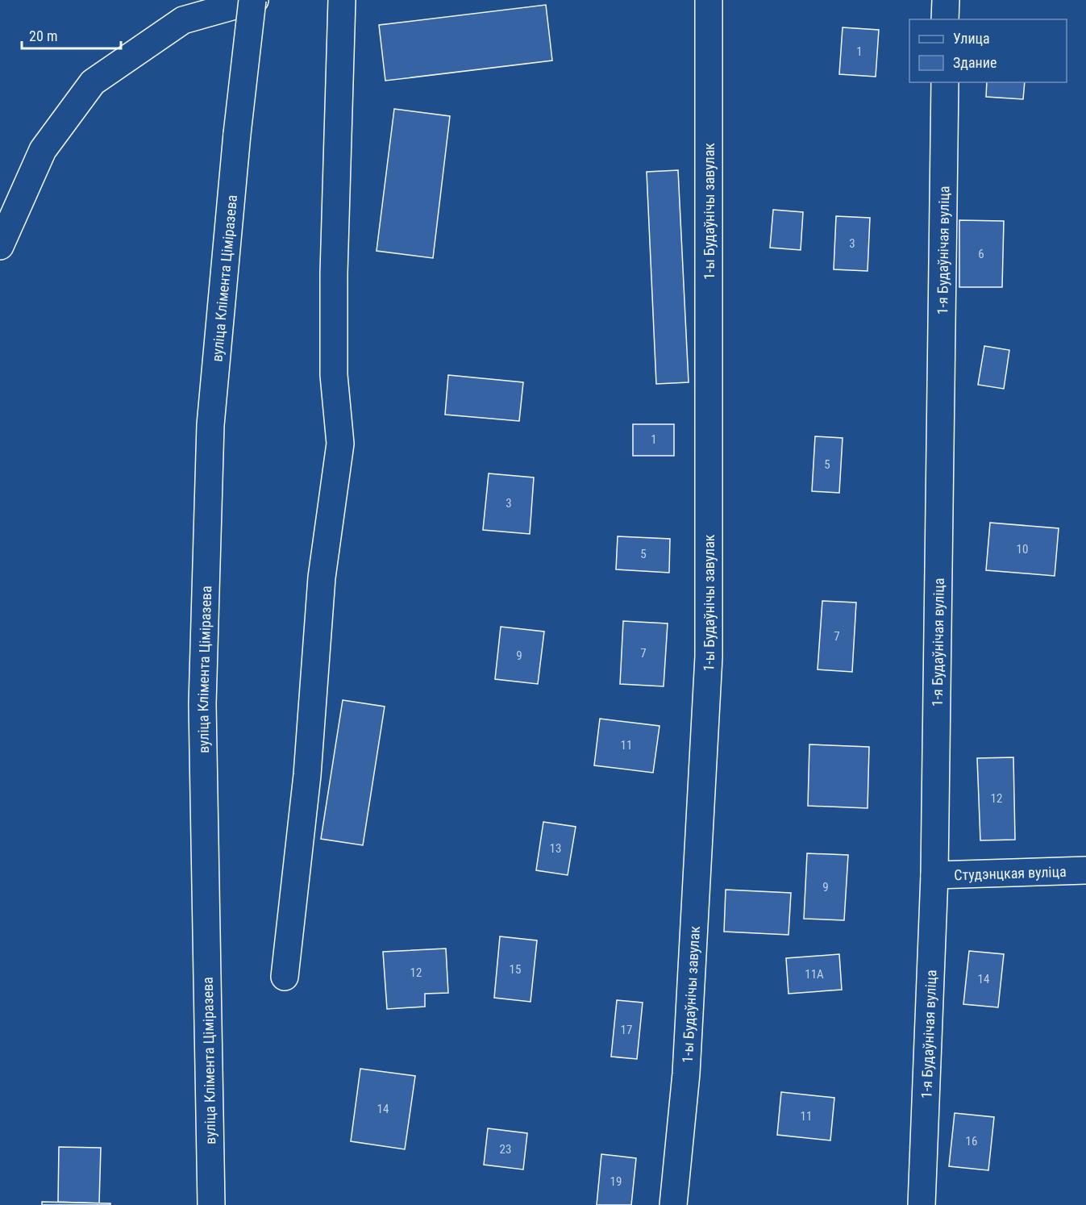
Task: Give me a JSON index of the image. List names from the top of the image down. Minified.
{"streets":{"street":["1-ы Будаўнічы завулак","1-я Будаўнічая вуліца","вуліца Клімента Ціміразева","Студэнцкая вуліца"]},"crossings":[["1-я Будаўнічая вуліца","Студэнцкая вуліца"]],"house_numbers":["1","3","6","1","5","3","10","5","7","7","9","11","12","13","9","15","12","11А","14","17","14","11","16","23","19"],"legend":["Улица","Здание"],"scale_bar":"20 m"}
